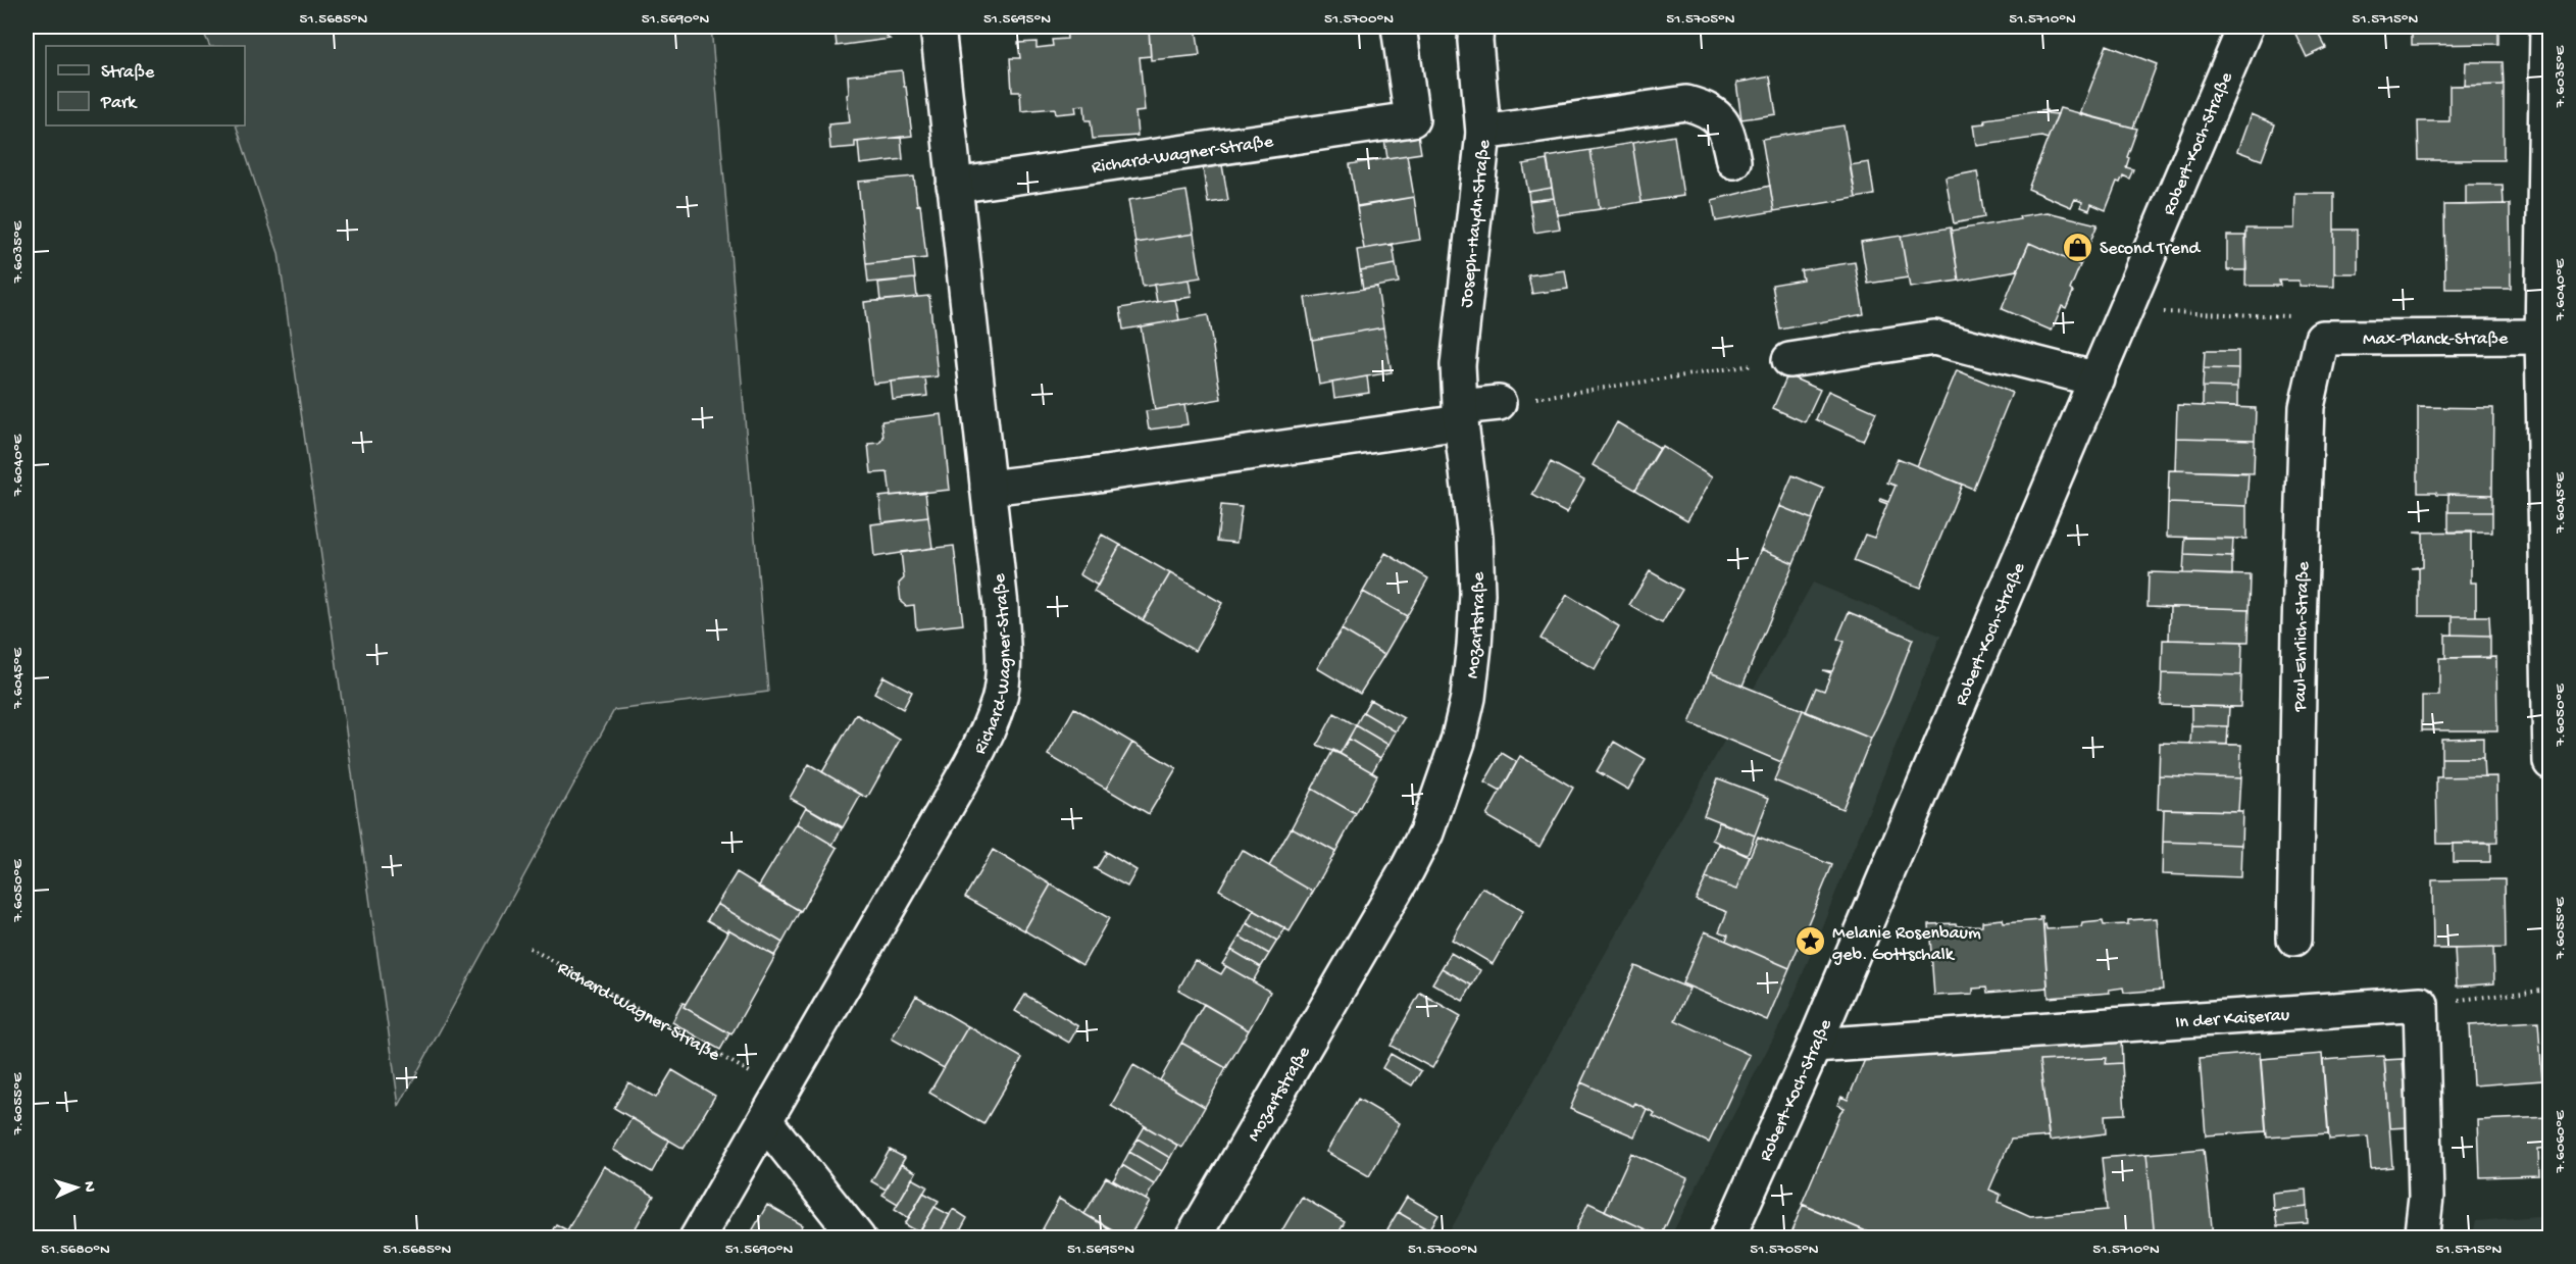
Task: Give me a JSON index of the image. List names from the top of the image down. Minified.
{"streets":{"street":["Robert-Koch-Straße","Richard-Wagner-Straße","Joseph-Haydn-Straße","Max-Planck-Straße","Mozartstraße","Paul-Ehrlich-Straße","In der Kaiserau"]},"crossings":[["Robert-Koch-Straße","In der Kaiserau"],["Joseph-Haydn-Straße","Mozartstraße"],["Max-Planck-Straße","Paul-Ehrlich-Straße"]],"places":{"shop":["Second Trend"],"place":["Melanie Rosenbaum geb. Gottschalk"]},"legend":["Straße","Park"],"north":"right","coordinates":["51.5685°N","51.5690°N","51.5695°N","51.5700°N","51.5705°N","51.5710°N","51.5715°N","7.6035°E","7.6040°E","7.6045°E","7.6050°E","7.6055°E","7.6060°E","51.5680°N"]}
